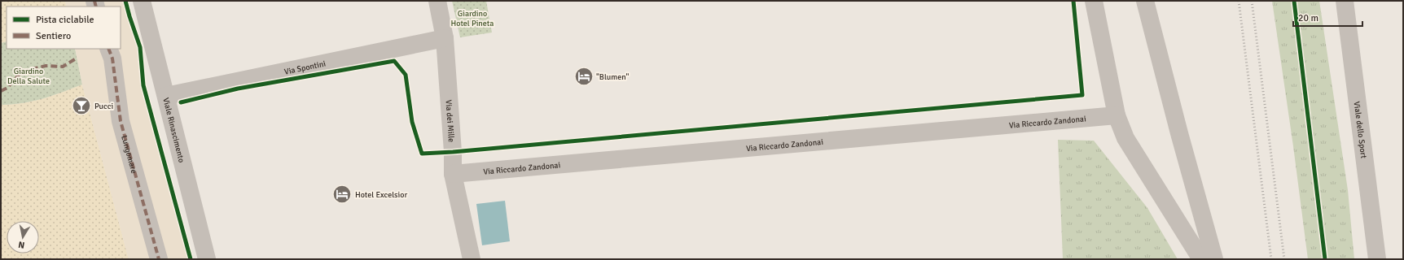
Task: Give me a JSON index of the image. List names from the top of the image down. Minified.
{"streets":{"street":["Via Spontini","Via dei Mille","Via Riccardo Zandonai","Viale Rinascimento","Viale dello Sport","Lungomare"]},"crossings":[["Via Spontini","Via dei Mille"],["Via Spontini","Viale Rinascimento"],["Via dei Mille","Via Riccardo Zandonai"]],"parks":["Giardino Hotel Pineta","Giardino Della Salute"],"places":{"hotel":["\"Blumen\"","Hotel Excelsior"],"bar":["Pucci"]},"legend":["Pista ciclabile","Sentiero"],"scale_bar":"20 m","north":"bottom"}
